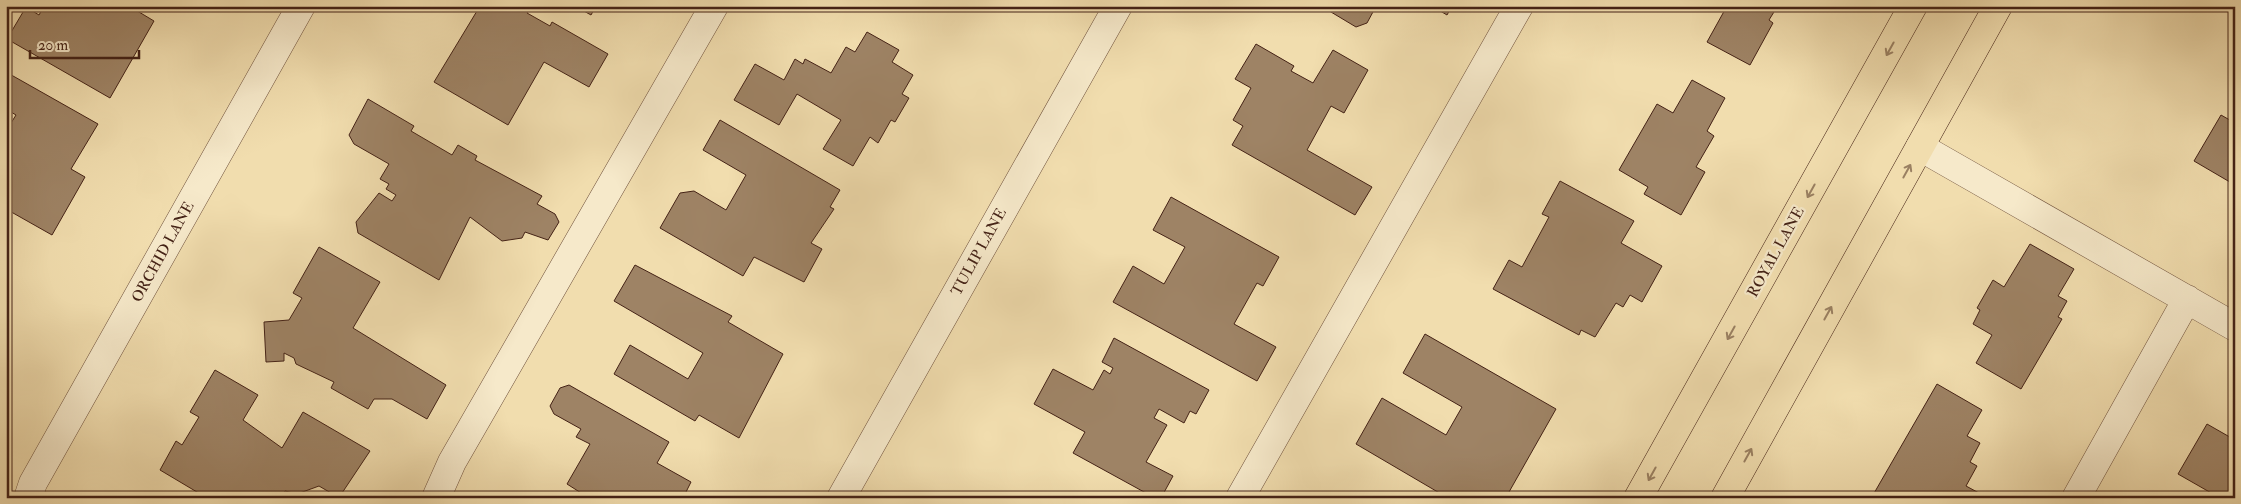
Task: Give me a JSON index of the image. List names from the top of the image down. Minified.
{"streets":{"main road":["ROYAL LANE"],"street":["ORCHID LANE","TULIP LANE"]},"scale_bar":"20 m"}
